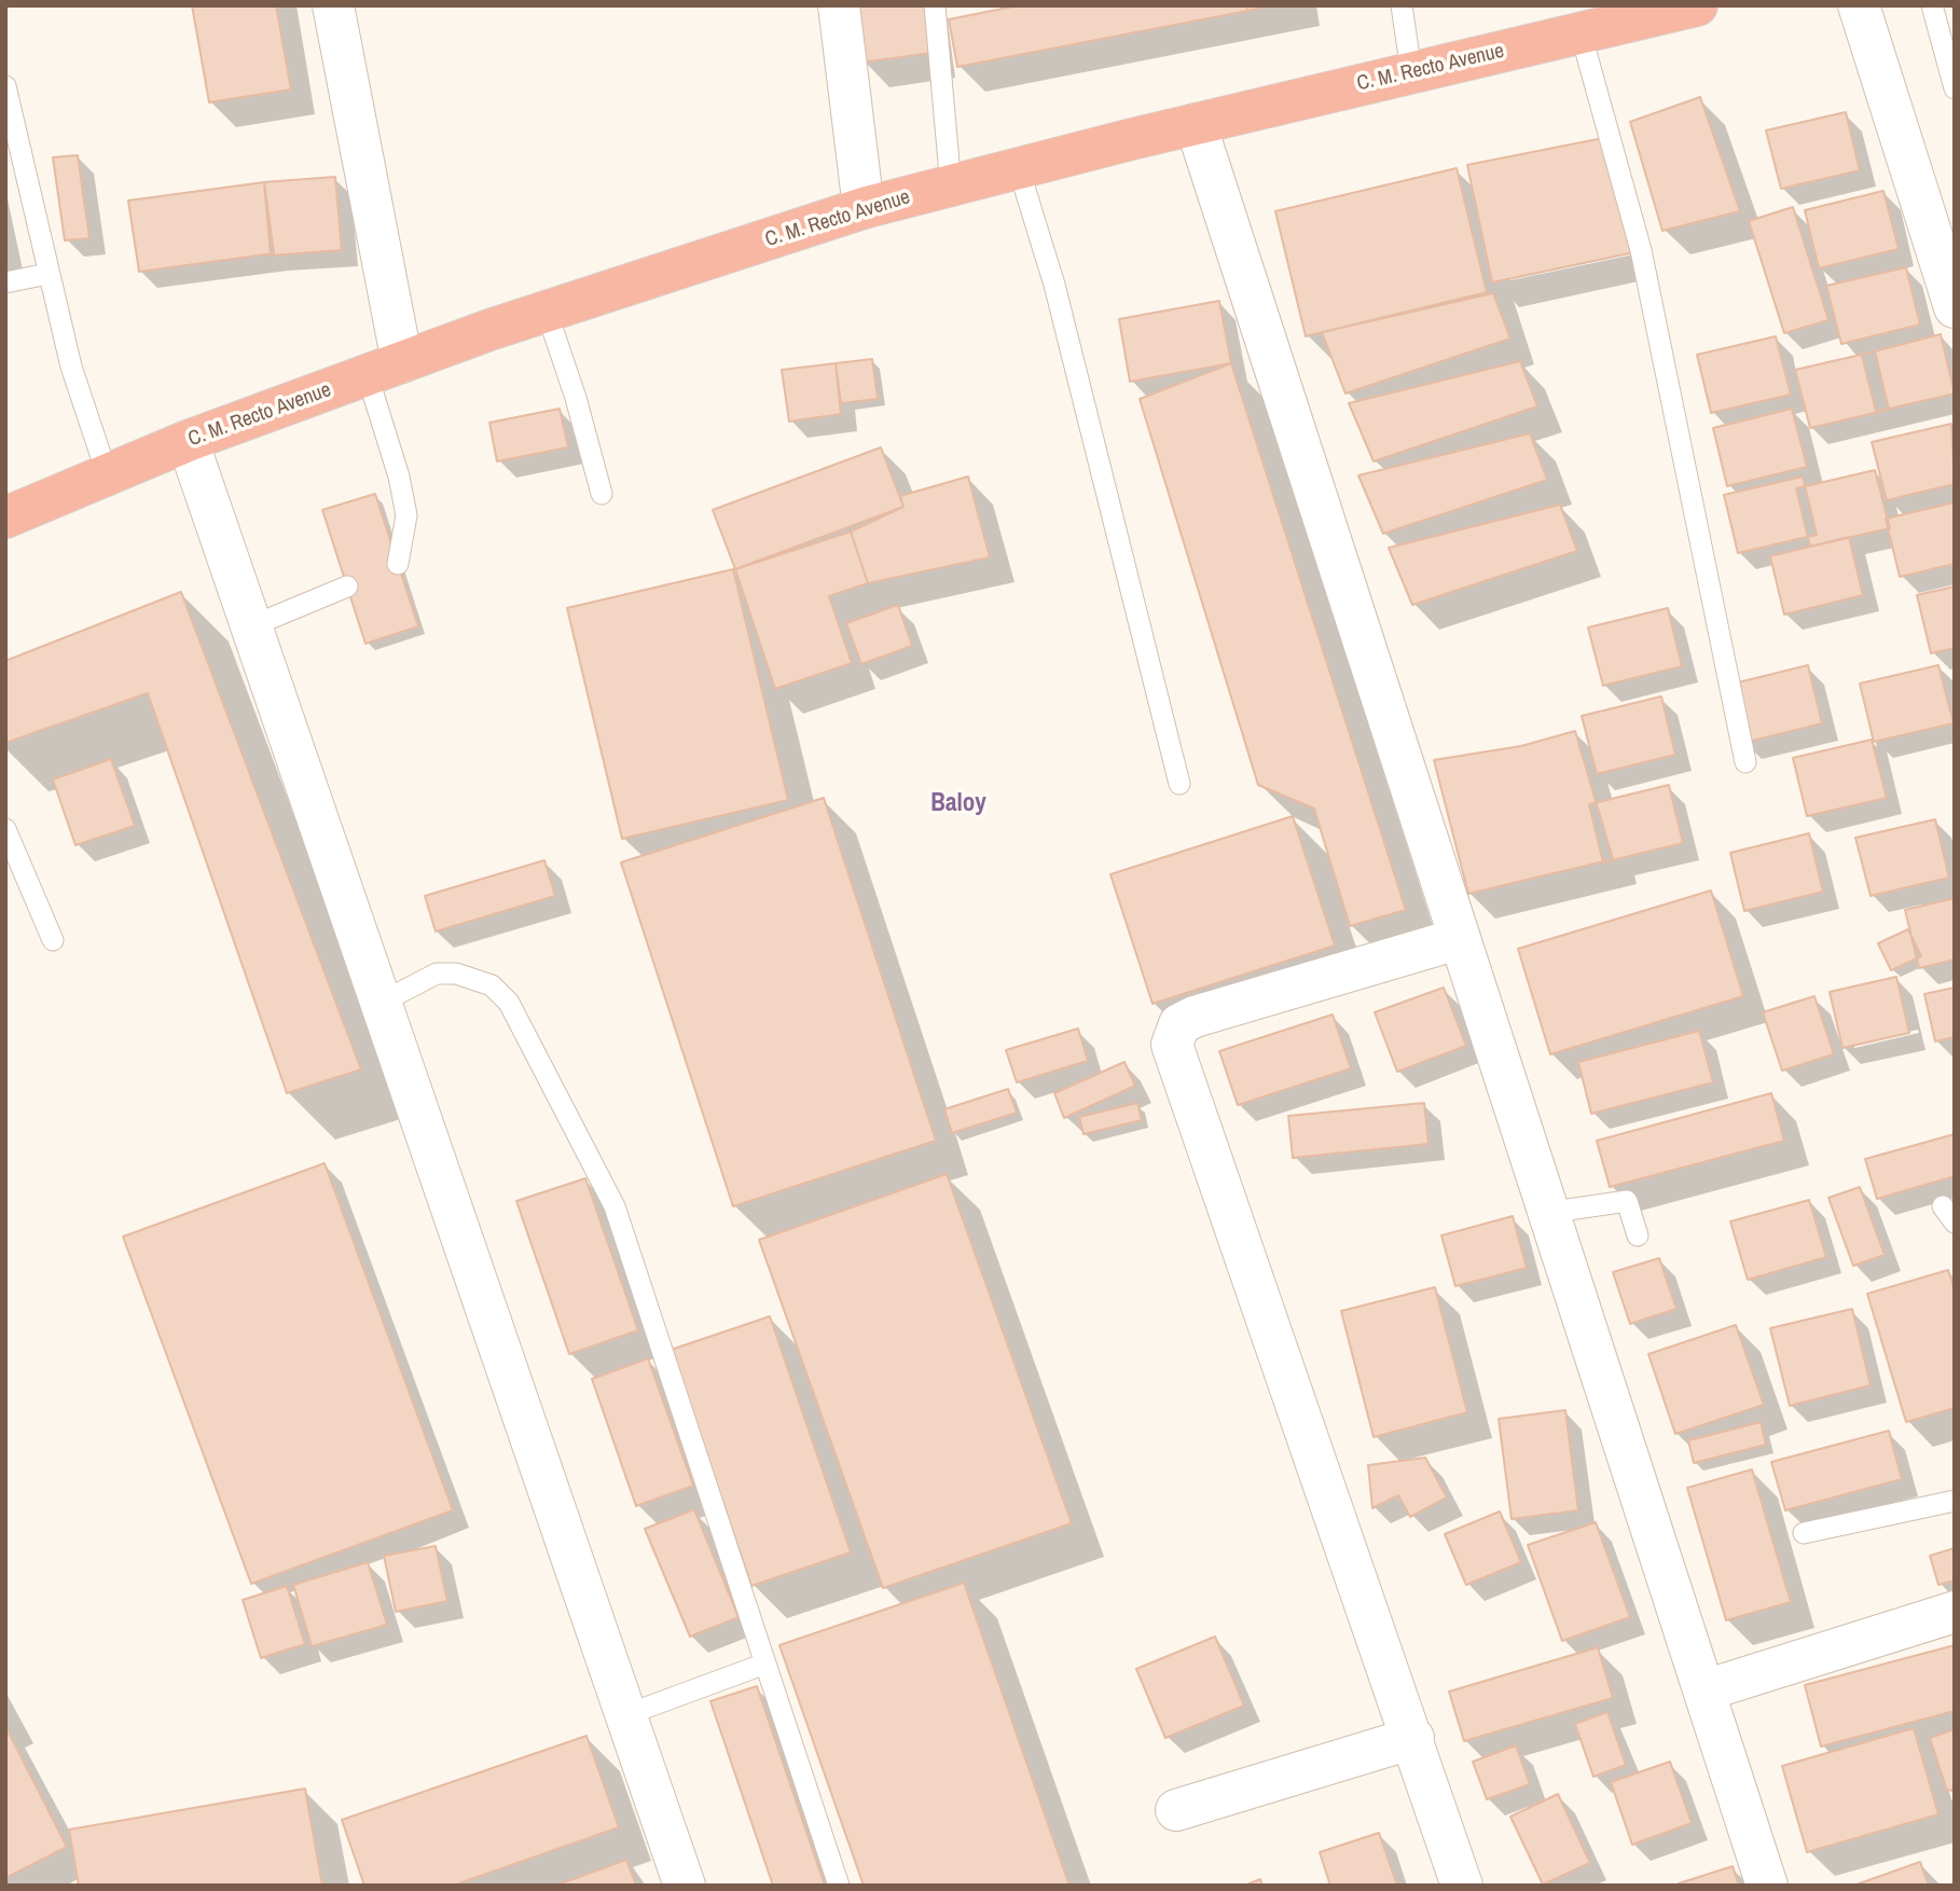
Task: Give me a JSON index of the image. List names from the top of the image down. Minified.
{"streets":{"highway":["C. M. Recto Avenue"]},"districts":["Baloy"]}
